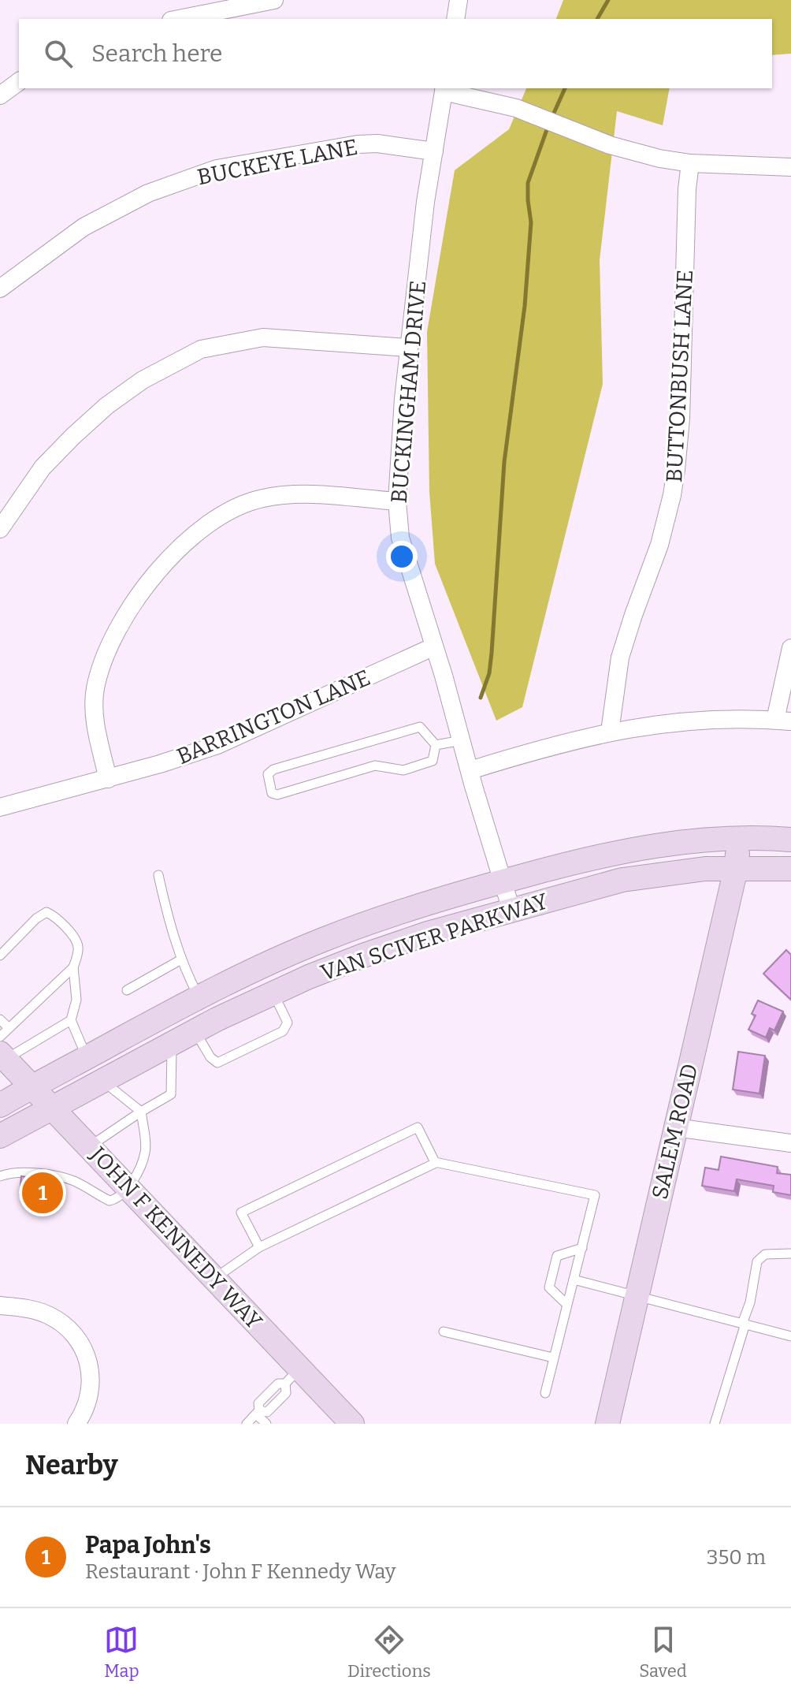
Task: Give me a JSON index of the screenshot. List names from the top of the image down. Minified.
{"streets":{"street":["BUCKEYE LANE","BUTTONBUSH LANE","BUCKINGHAM DRIVE","BARRINGTON LANE","VAN SCIVER PARKWAY","SALEM ROAD","JOHN F KENNEDY WAY"]},"crossings":[["BUCKEYE LANE","BUCKINGHAM DRIVE"],["BUCKINGHAM DRIVE","BARRINGTON LANE"],["BUCKINGHAM DRIVE","VAN SCIVER PARKWAY"],["VAN SCIVER PARKWAY","SALEM ROAD"],["VAN SCIVER PARKWAY","JOHN F KENNEDY WAY"]],"page":{"search":"Search here","pins":"1","heading":"Nearby","list":[{"mark":"1","name":"Papa John's","note":"Restaurant · John F Kennedy Way","value":"350 m"}],"nav":["Map","Directions","Saved"]}}
